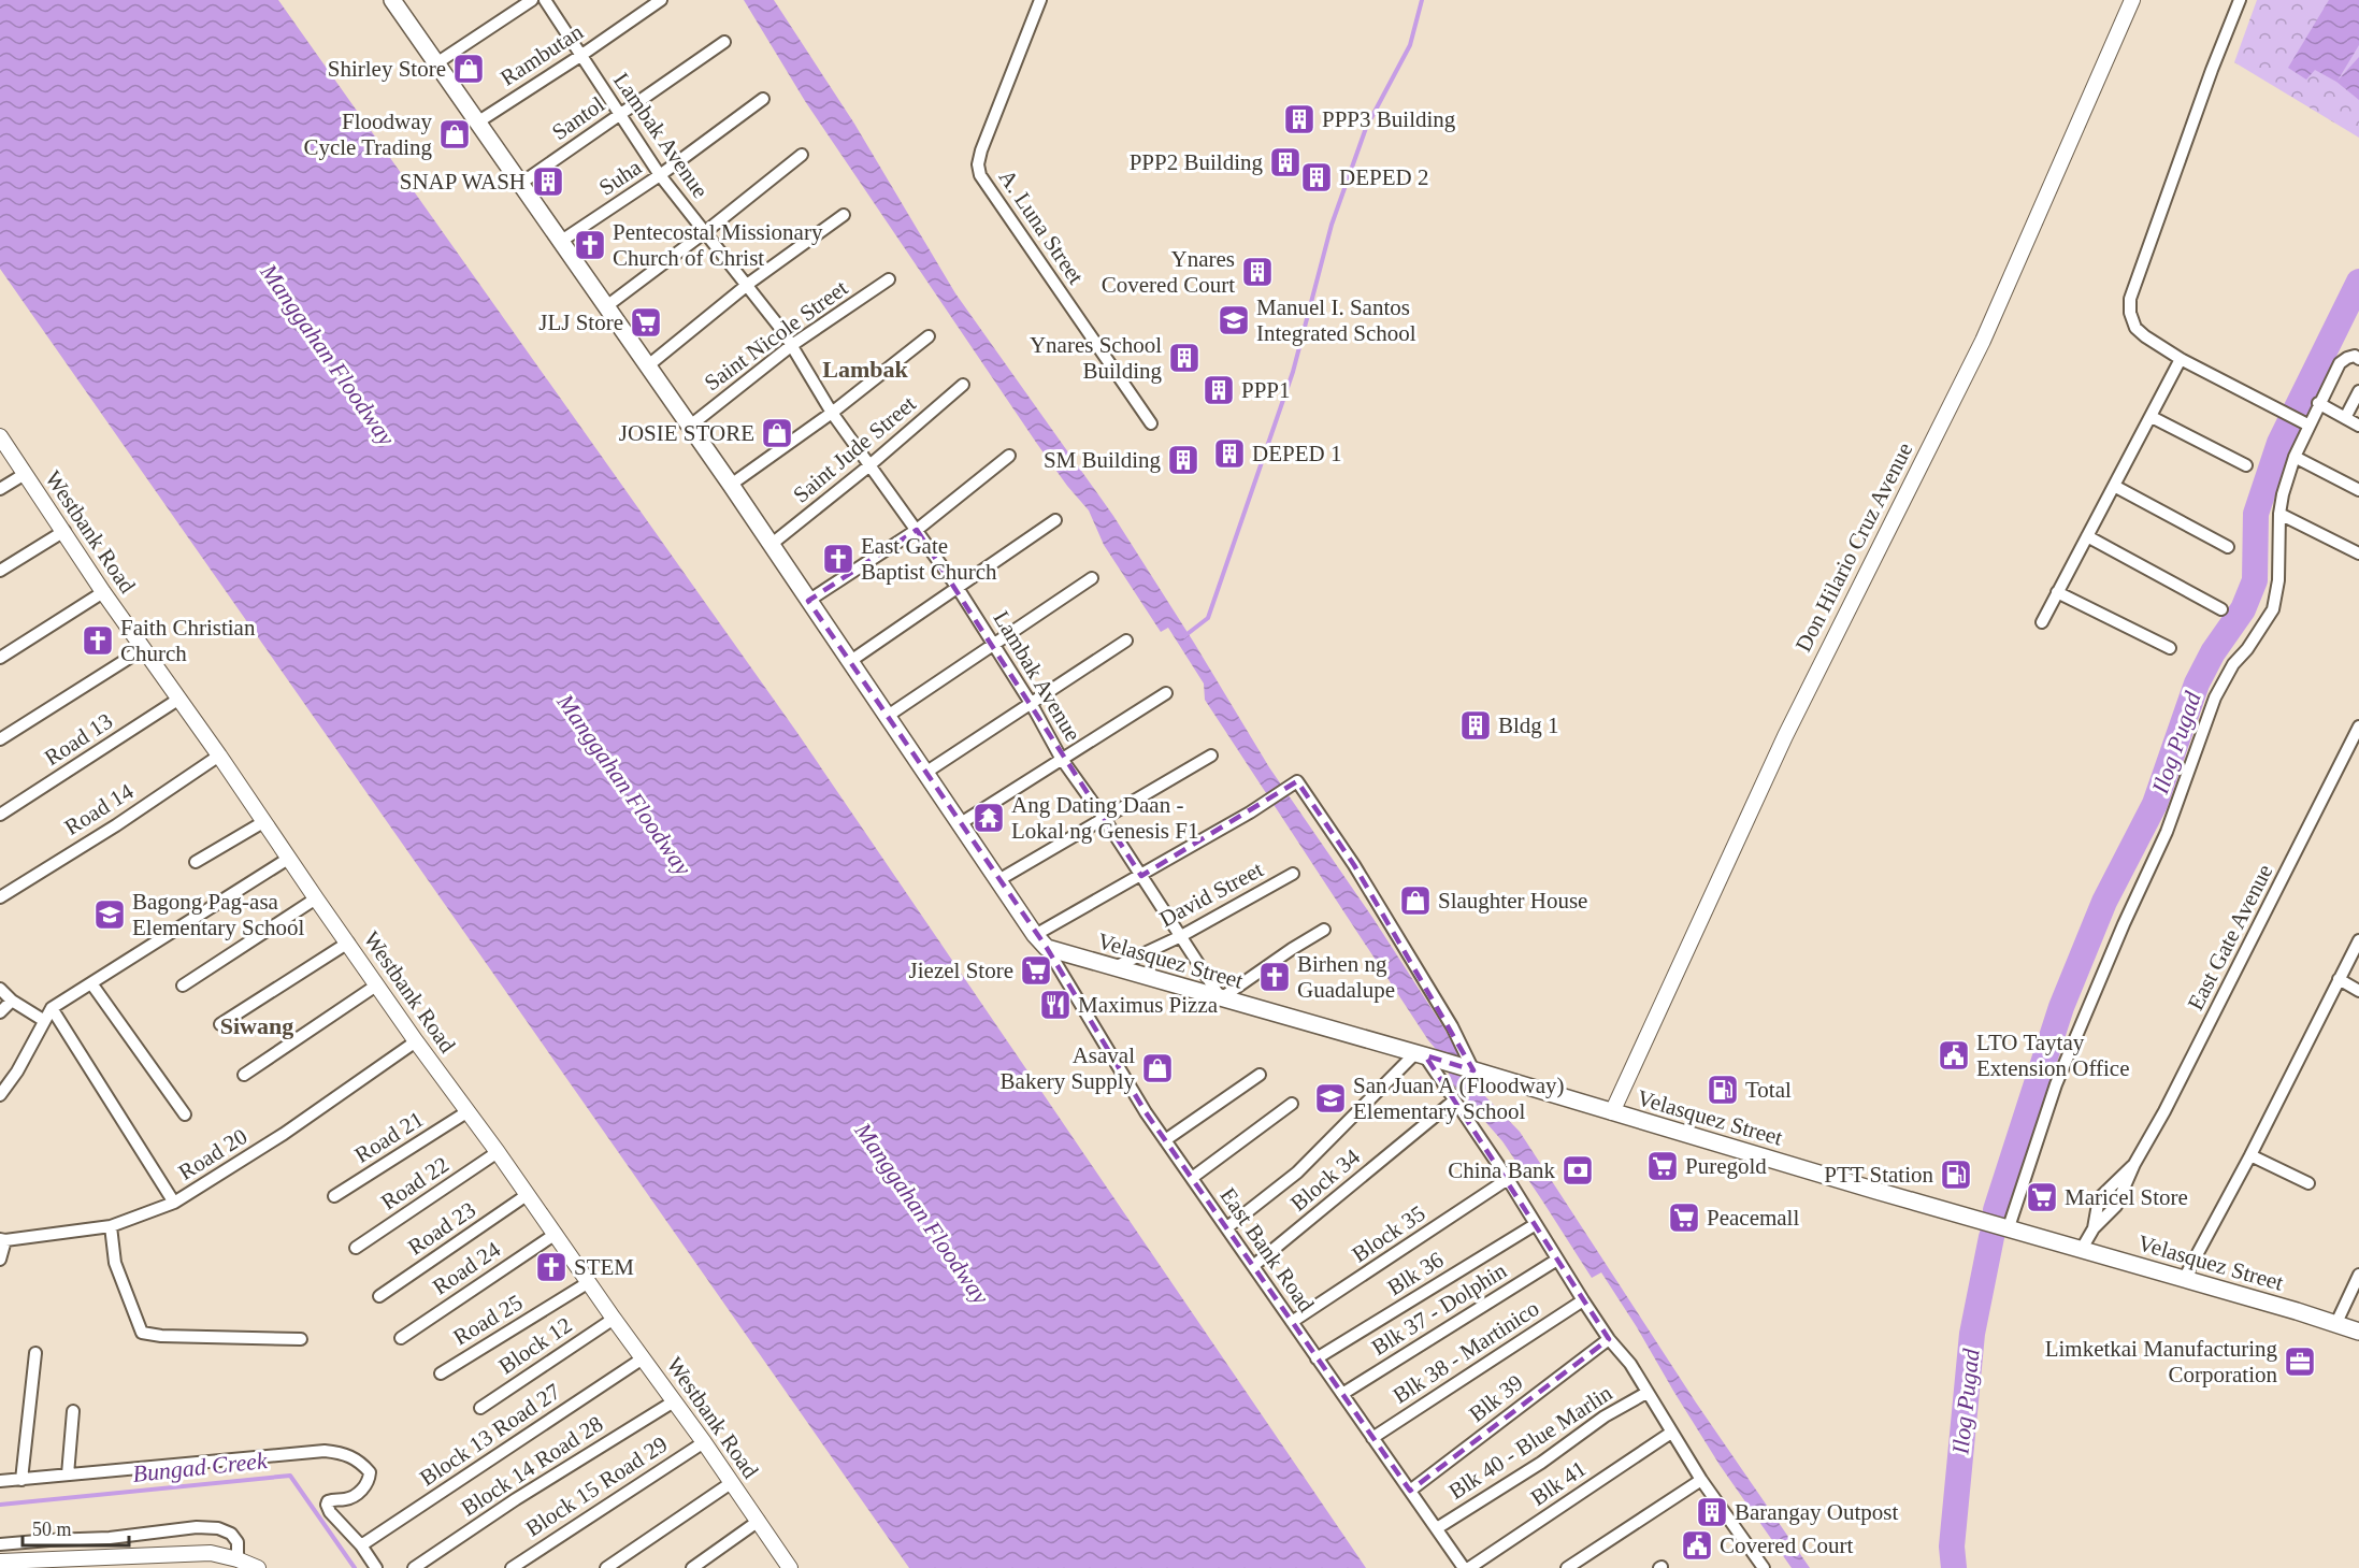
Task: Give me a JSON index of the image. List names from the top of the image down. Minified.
{"streets":{"main road":["Velasquez Street"],"street":["Rambutan","Santol","Lambak Avenue","Suha","A. Luna Street","Saint Nicole Street","Saint Jude Street","Westbank Road","Don Hilario Cruz Avenue","Road 13","Road 14","David Street","East Gate Avenue","Road 21","Road 20","Block 34","Road 22","Road 23","Block 35","East Bank Road","Road 24","Blk 36","Blk 37 - Dolphin","Road 25","Block 12","Blk 38 - Martinico","Blk 39","Block 13 Road 27","Blk 40 - Blue Marlin","Block 14 Road 28","Blk 41","Block 15 Road 29"]},"crossings":[["Rambutan","Lambak Avenue"],["Santol","Lambak Avenue"],["Lambak Avenue","Suha"],["Lambak Avenue","Saint Nicole Street"],["Lambak Avenue","Saint Jude Street"],["Lambak Avenue","David Street"],["Lambak Avenue","Velasquez Street"],["Westbank Road","Road 13"],["Westbank Road","Road 14"],["Westbank Road","Road 21"],["Westbank Road","Road 20"],["Westbank Road","Road 22"],["Westbank Road","Road 23"],["Westbank Road","Road 24"],["Westbank Road","Road 25"],["Westbank Road","Block 12"],["Westbank Road","Block 13 Road 27"],["Westbank Road","Block 14 Road 28"],["Westbank Road","Block 15 Road 29"],["Don Hilario Cruz Avenue","Velasquez Street"],["David Street","Velasquez Street"],["East Gate Avenue","Velasquez Street"],["Velasquez Street","East Bank Road"],["Block 34","East Bank Road"],["Block 35","East Bank Road"],["East Bank Road","Blk 36"],["East Bank Road","Blk 37 - Dolphin"],["East Bank Road","Blk 38 - Martinico"],["East Bank Road","Blk 39"],["East Bank Road","Blk 40 - Blue Marlin"]],"districts":["Lambak","Siwang"],"water":["Manggahan Floodway","Ilog Pugad","Bungad Creek"],"places":{"shop":["Shirley Store","Floodway Cycle Trading","JOSIE STORE","Slaughter House","Asaval Bakery Supply"],"building":["PPP3 Building","PPP2 Building","DEPED 2","SNAP WASH","Ynares Covered Court","Ynares School Building","PPP1","DEPED 1","SM Building","Bldg 1","Barangay Outpost"],"church":["Pentecostal Missionary Church of Christ","East Gate Baptist Church","Faith Christian Church","Birhen ng Guadalupe","STEM"],"school or university":["Manuel I. Santos Integrated School","Bagong Pag-asa Elementary School","San Juan A (Floodway) Elementary School"],"supermarket":["JLJ Store","Jiezel Store","Puregold","Maricel Store","Peacemall"],"temple":["Ang Dating Daan - Lokal ng Genesis F1"],"restaurant":["Maximus Pizza"],"public building":["LTO Taytay Extension Office","Covered Court"],"fuel station":["Total","PTT Station"],"bank":["China Bank"],"office":["Limketkai Manufacturing Corporation"]},"scale_bar":"50 m"}
